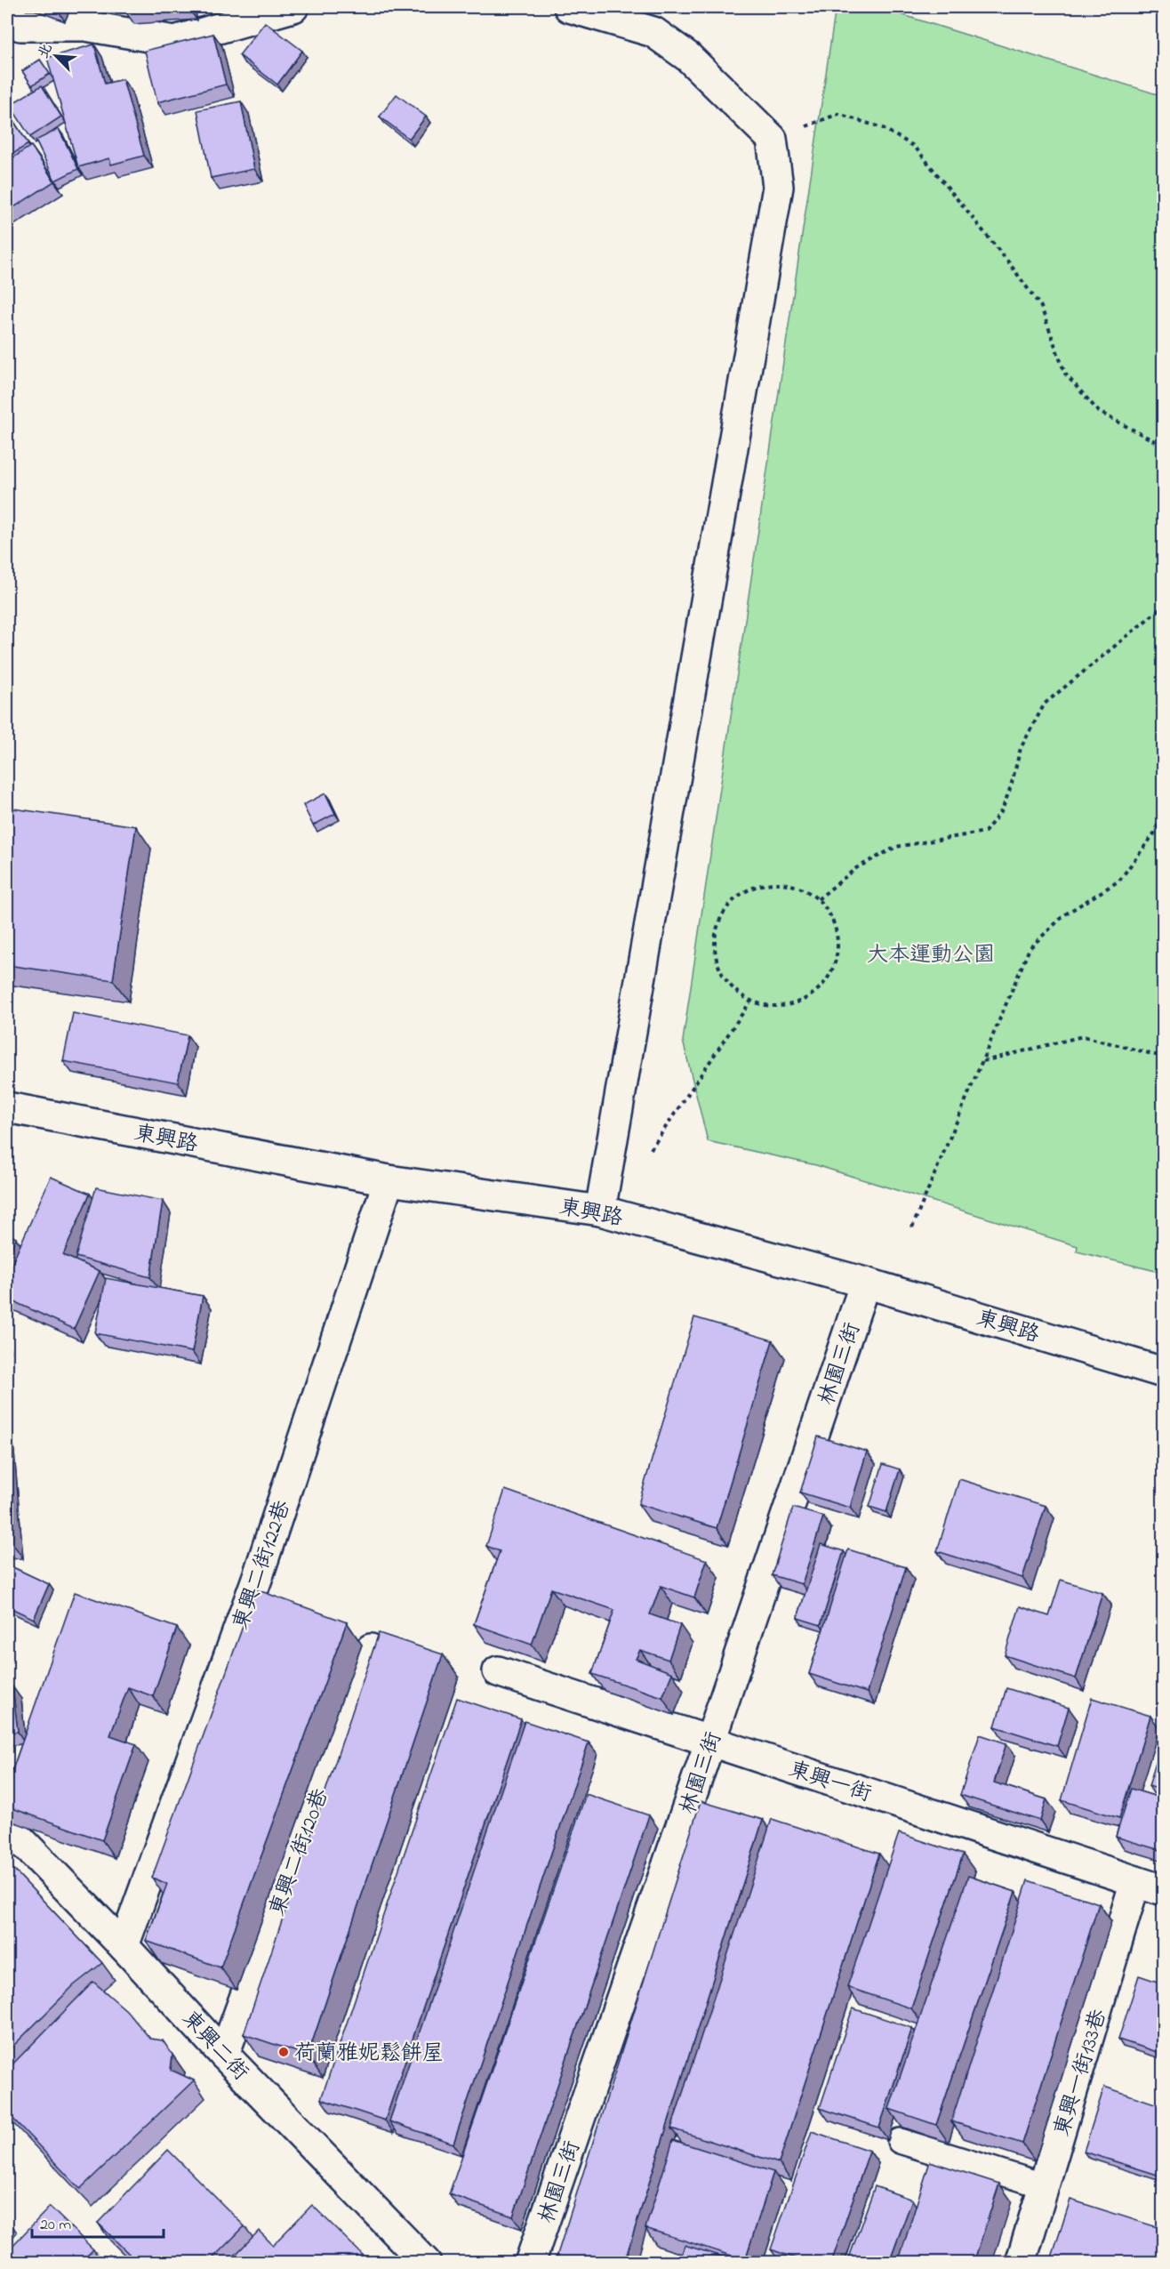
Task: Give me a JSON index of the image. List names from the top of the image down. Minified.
{"streets":{"street":["東興路","林園三街","東興二街122巷","東興一街","東興二街120巷","東興二街","東興一街133巷"]},"crossings":[["東興路","林園三街"],["東興路","東興二街122巷"],["林園三街","東興一街"],["東興二街122巷","東興二街"],["東興一街","東興一街133巷"],["東興二街120巷","東興二街"]],"parks":["大本運動公園"],"places":["荷蘭雅妮鬆餅屋"],"scale_bar":"20 m","north":"top left"}
